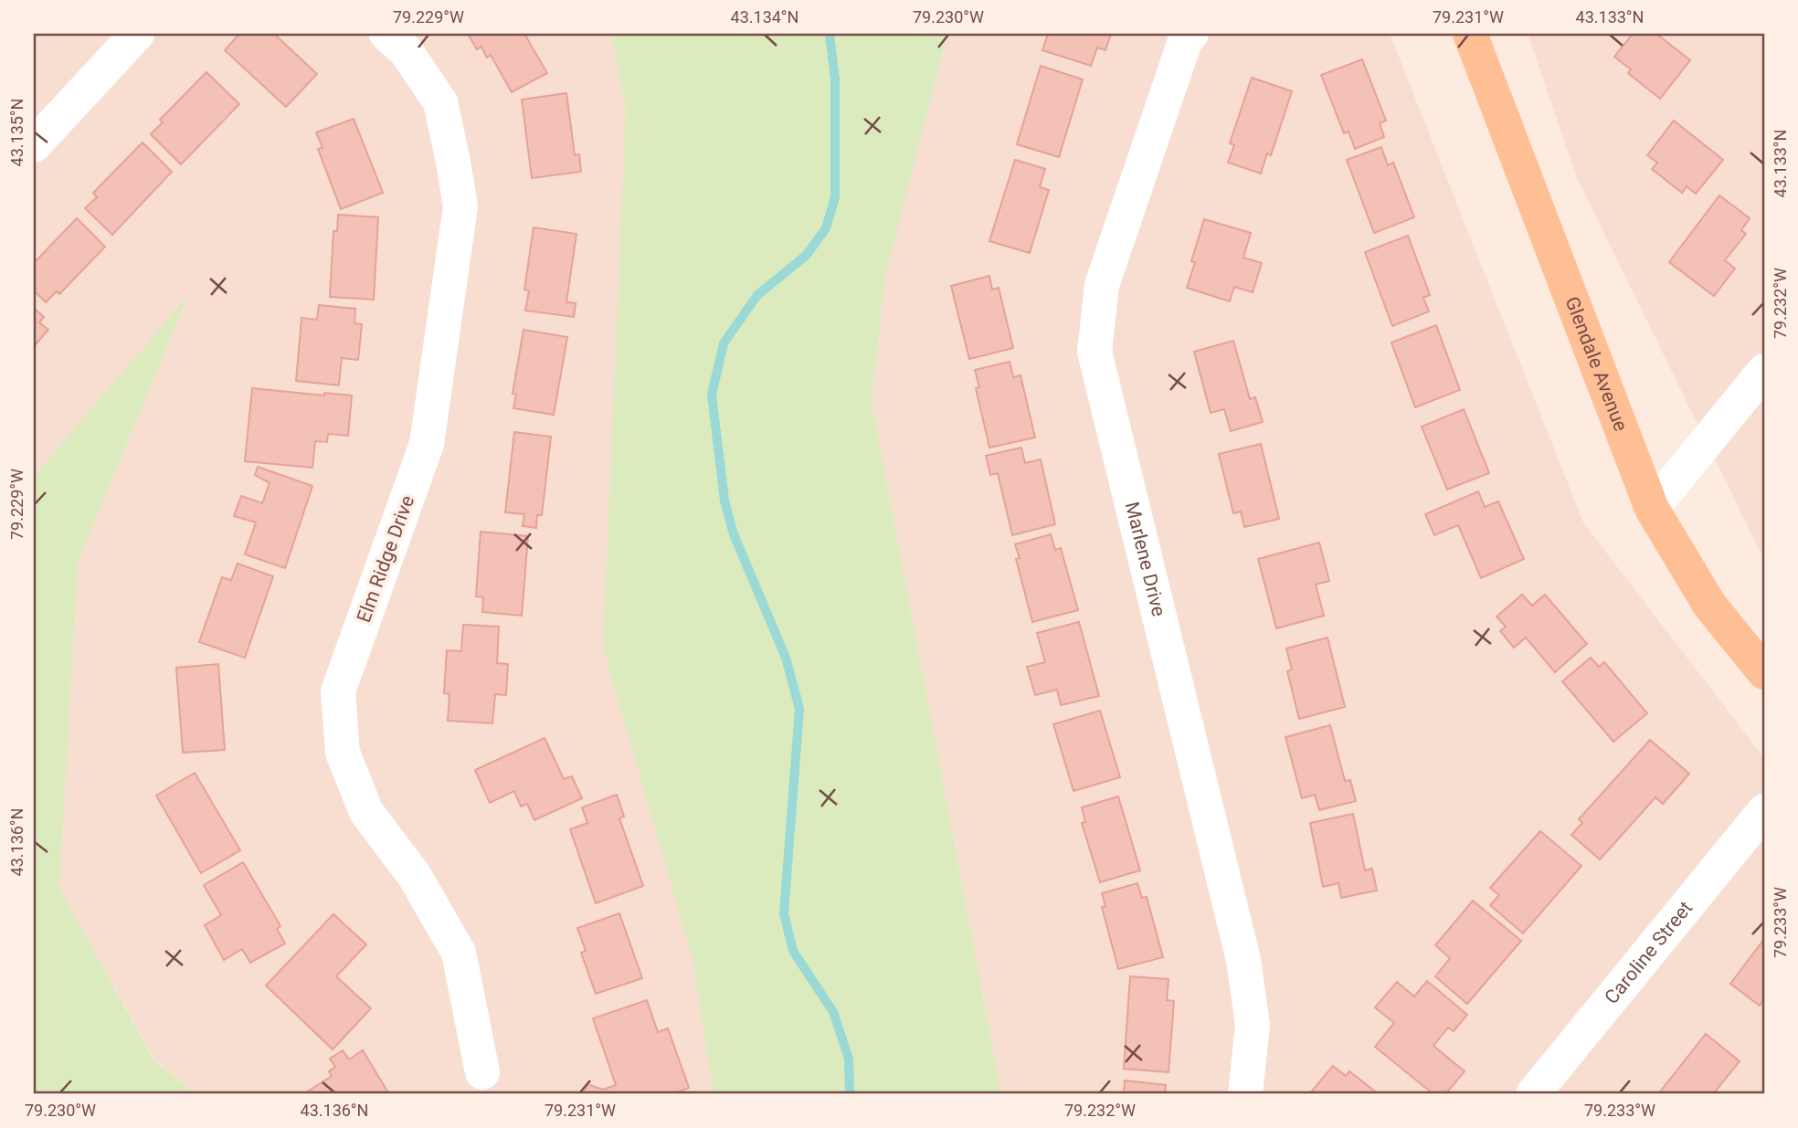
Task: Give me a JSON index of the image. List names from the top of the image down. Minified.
{"streets":{"main road":["Glendale Avenue"],"street":["Elm Ridge Drive","Marlene Drive","Caroline Street"]},"coordinates":["79.229°W","43.134°N","79.230°W","79.231°W","43.133°N","43.135°N","79.232°W","43.136°N","79.233°W"]}
